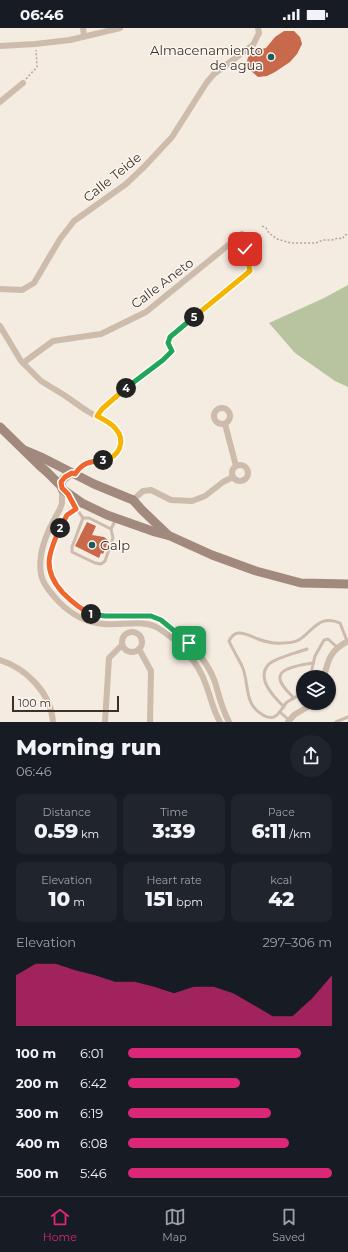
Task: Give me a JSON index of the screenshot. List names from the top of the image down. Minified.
{"streets":{"street":["Calle Teide","Calle Aneto"]},"places":["Almacenamiento de agua","Galp"],"scale_bar":"100 m","page":{"status":"06:46","pins":["5","4","3","2","1"],"scale":"100 m","heading":["Morning run","06:46"],"stats":[["Distance","0.59 km"],["Time","3:39"],["Pace","6:11 /km"],["Elevation","10 m"],["Heart rate","151 bpm"],["kcal","42"]],"chart":["Elevation","297–306 m"],"list":[{"name":"100 m","note":"6:01"},{"name":"200 m","note":"6:42"},{"name":"300 m","note":"6:19"},{"name":"400 m","note":"6:08"},{"name":"500 m","note":"5:46"}],"tabs":["Home","Map","Saved"]}}
